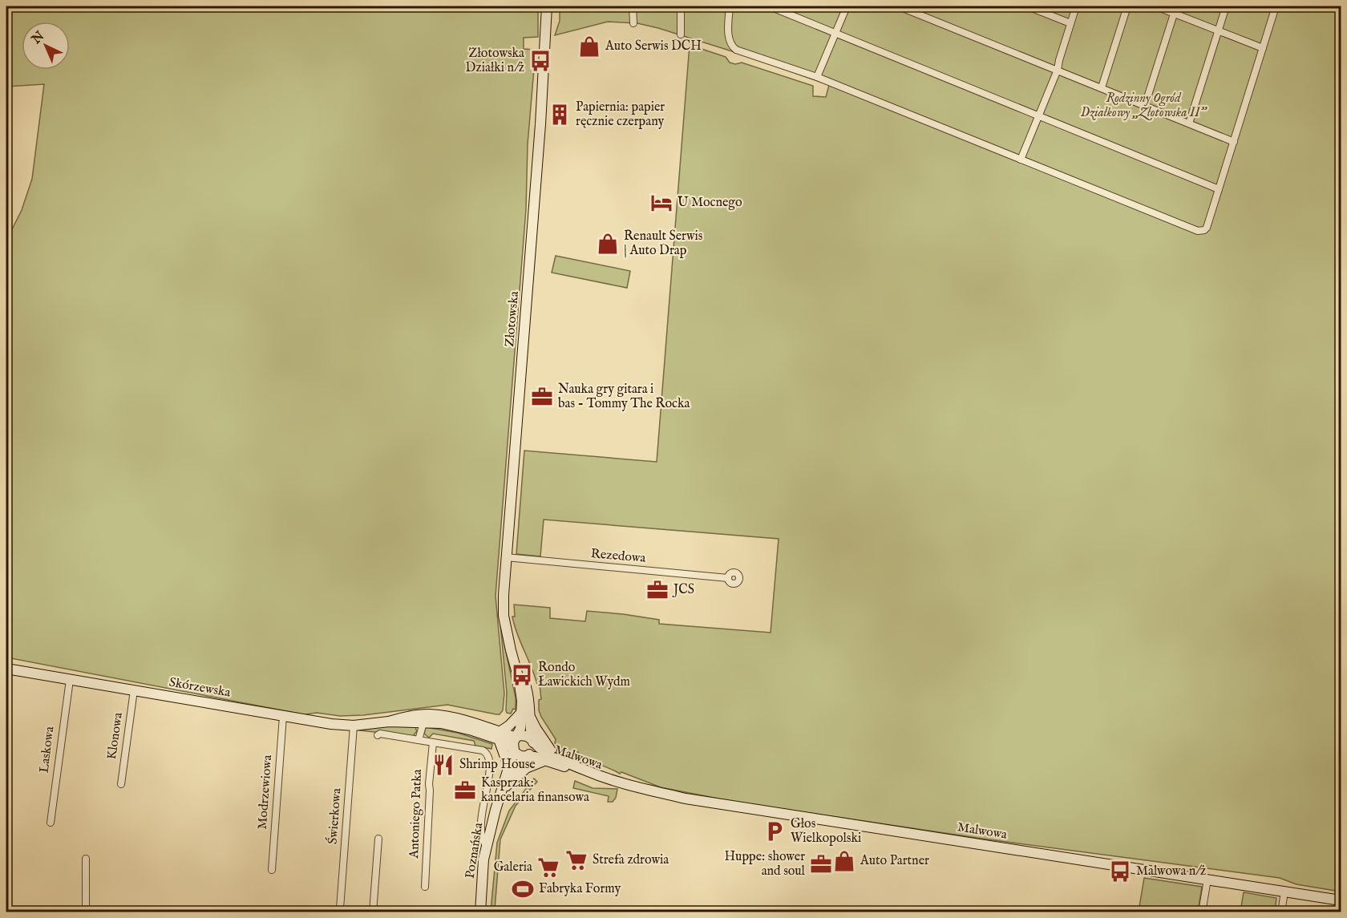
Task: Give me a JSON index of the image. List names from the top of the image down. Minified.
{"streets":{"street":["Złotowska","Rezedowa","Skórzewska","Klonowa","Laskowa","Malwowa","Modrzewiowa","Antoniego Patka","Świerkowa","Poznańska"]},"crossings":[["Złotowska","Rezedowa"],["Złotowska","Skórzewska"],["Złotowska","Malwowa"],["Skórzewska","Klonowa"],["Skórzewska","Laskowa"],["Skórzewska","Modrzewiowa"],["Skórzewska","Świerkowa"],["Skórzewska","Poznańska"]],"parks":["Rodzinny Ogród Działkowy „Złotowska II”"],"places":{"shop":["Auto Serwis DCH","Renault Serwis | Auto Drap","Auto Partner"],"bus stop":["Złotowska Działki n/ż","Rondo Ławickich Wydm","Malwowa n/ż"],"building":["Papiernia: papier ręcznie czerpany"],"hotel":["U Mocnego"],"office":["Nauka gry gitara i bas - Tommy The Rocka","JCS","Kasprzak: kancelaria finansowa","Huppe: shower and soul"],"restaurant":["Shrimp House"],"parking":["Głos Wielkopolski"],"supermarket":["Strefa zdrowia","Galeria"],"sports":["Fabryka Formy"]},"north":"top left"}
